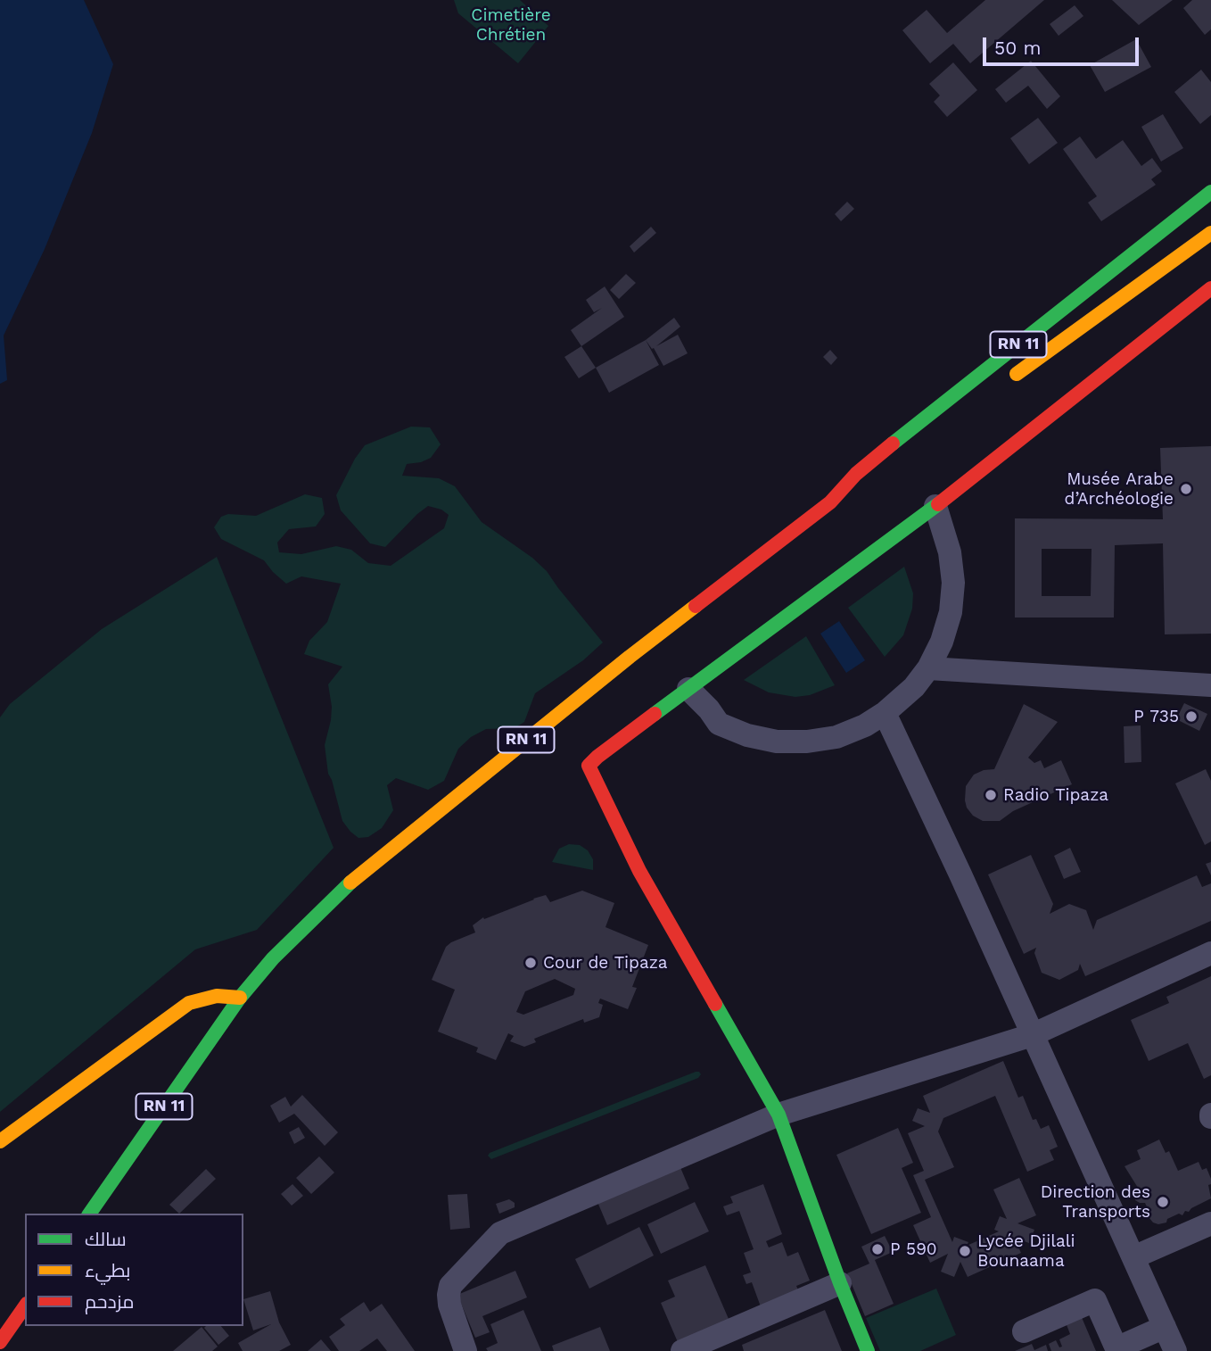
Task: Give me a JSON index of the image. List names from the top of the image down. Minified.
{"streets":{"main road":["RN 11"]},"parks":["Cimetière Chrétien"],"places":["Musée Arabe d’Archéologie","P 735","Radio Tipaza","Cour de Tipaza","Direction des Transports","P 590","Lycée Djilali Bounaama"],"legend":["سالك","بطيء","مزدحم"],"scale_bar":"50 m"}
